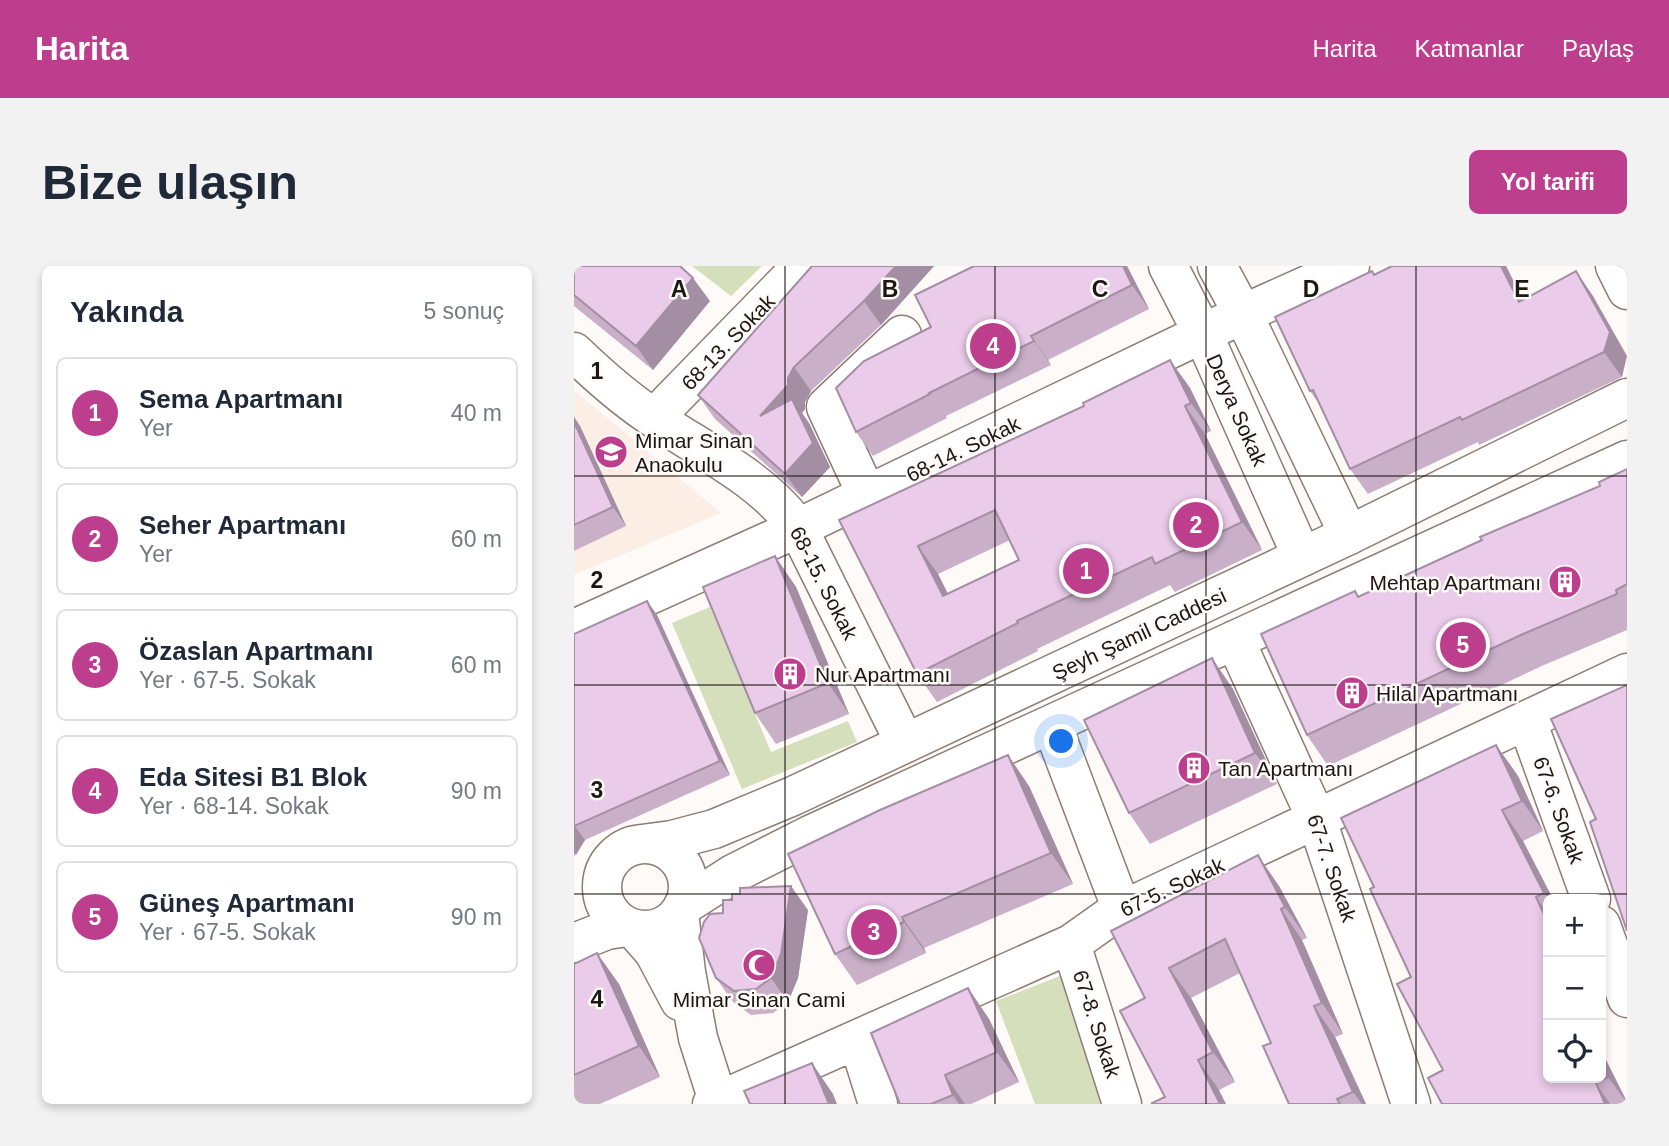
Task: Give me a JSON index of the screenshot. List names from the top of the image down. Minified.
{"streets":{"street":["68-13. Sokak","Derya Sokak","68-14. Sokak","68-15. Sokak","Şeyh Şamil Caddesi","67-6. Sokak","67-7. Sokak","67-5. Sokak","67-8. Sokak"]},"crossings":[["68-13. Sokak","68-15. Sokak"],["Derya Sokak","68-14. Sokak"],["Derya Sokak","Şeyh Şamil Caddesi"],["68-14. Sokak","68-15. Sokak"],["68-15. Sokak","Şeyh Şamil Caddesi"],["67-6. Sokak","67-5. Sokak"],["67-7. Sokak","67-5. Sokak"],["67-5. Sokak","67-8. Sokak"]],"places":{"school or university":["Mimar Sinan Anaokulu"],"building":["Mehtap Apartmanı","Nur Apartmanı","Hilal Apartmanı","Tan Apartmanı"],"mosque":["Mimar Sinan Cami"]},"page":{"header":"Harita","nav":["Harita","Katmanlar","Paylaş"],"buttons":"Yol tarifi","title":"Bize ulaşın","heading":["Yakında","5 sonuç"],"pins":["4","2","1","5","3"],"list":[{"mark":"1","name":"Sema Apartmanı","note":"Yer","value":"40 m"},{"mark":"2","name":"Seher Apartmanı","note":"Yer","value":"60 m"},{"mark":"3","name":"Özaslan Apartmanı","note":"Yer · 67-5. Sokak","value":"60 m"},{"mark":"4","name":"Eda Sitesi B1 Blok","note":"Yer · 68-14. Sokak","value":"90 m"},{"mark":"5","name":"Güneş Apartmanı","note":"Yer · 67-5. Sokak","value":"90 m"}],"map_buttons":["+","−"]},"grid":{"columns":["A","B","C","D","E"],"rows":["1","2","3","4"]}}
